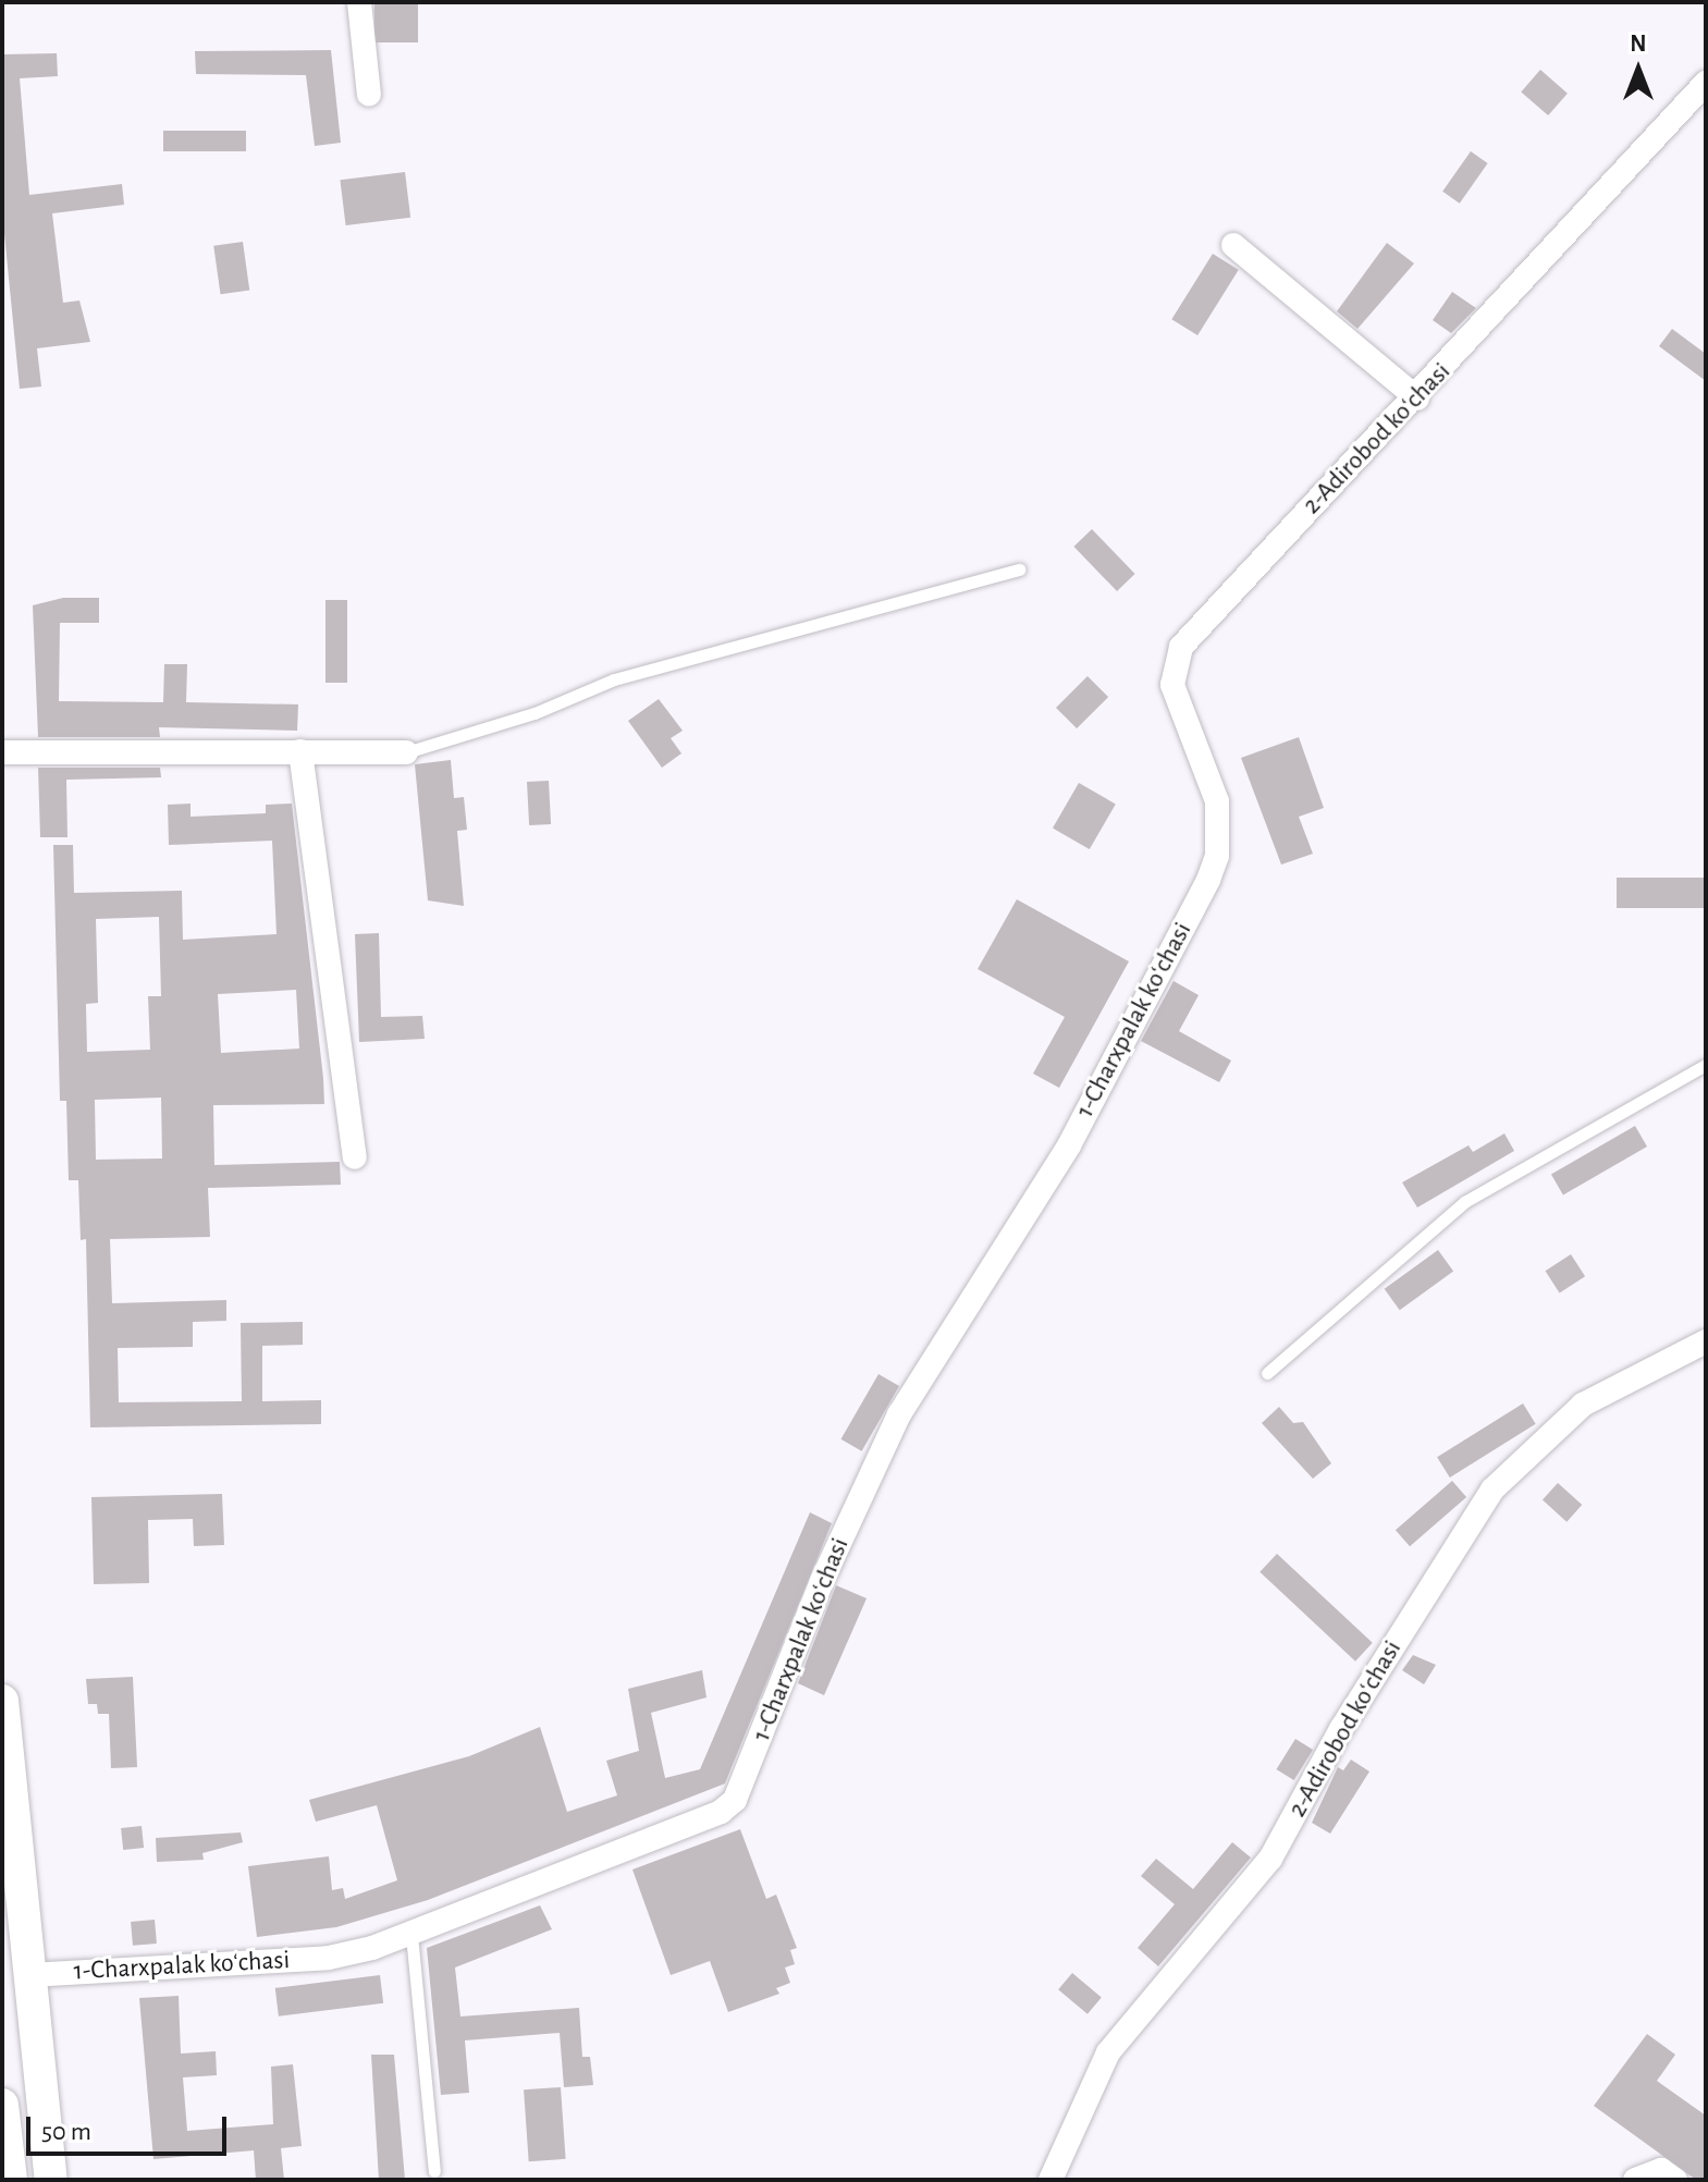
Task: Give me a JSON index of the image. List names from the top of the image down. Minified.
{"streets":{"street":["2-Adirobod koʻchasi","1-Charxpalak koʻchasi"]},"crossings":[["2-Adirobod koʻchasi","1-Charxpalak koʻchasi"]],"scale_bar":"50 m","north":"top"}
